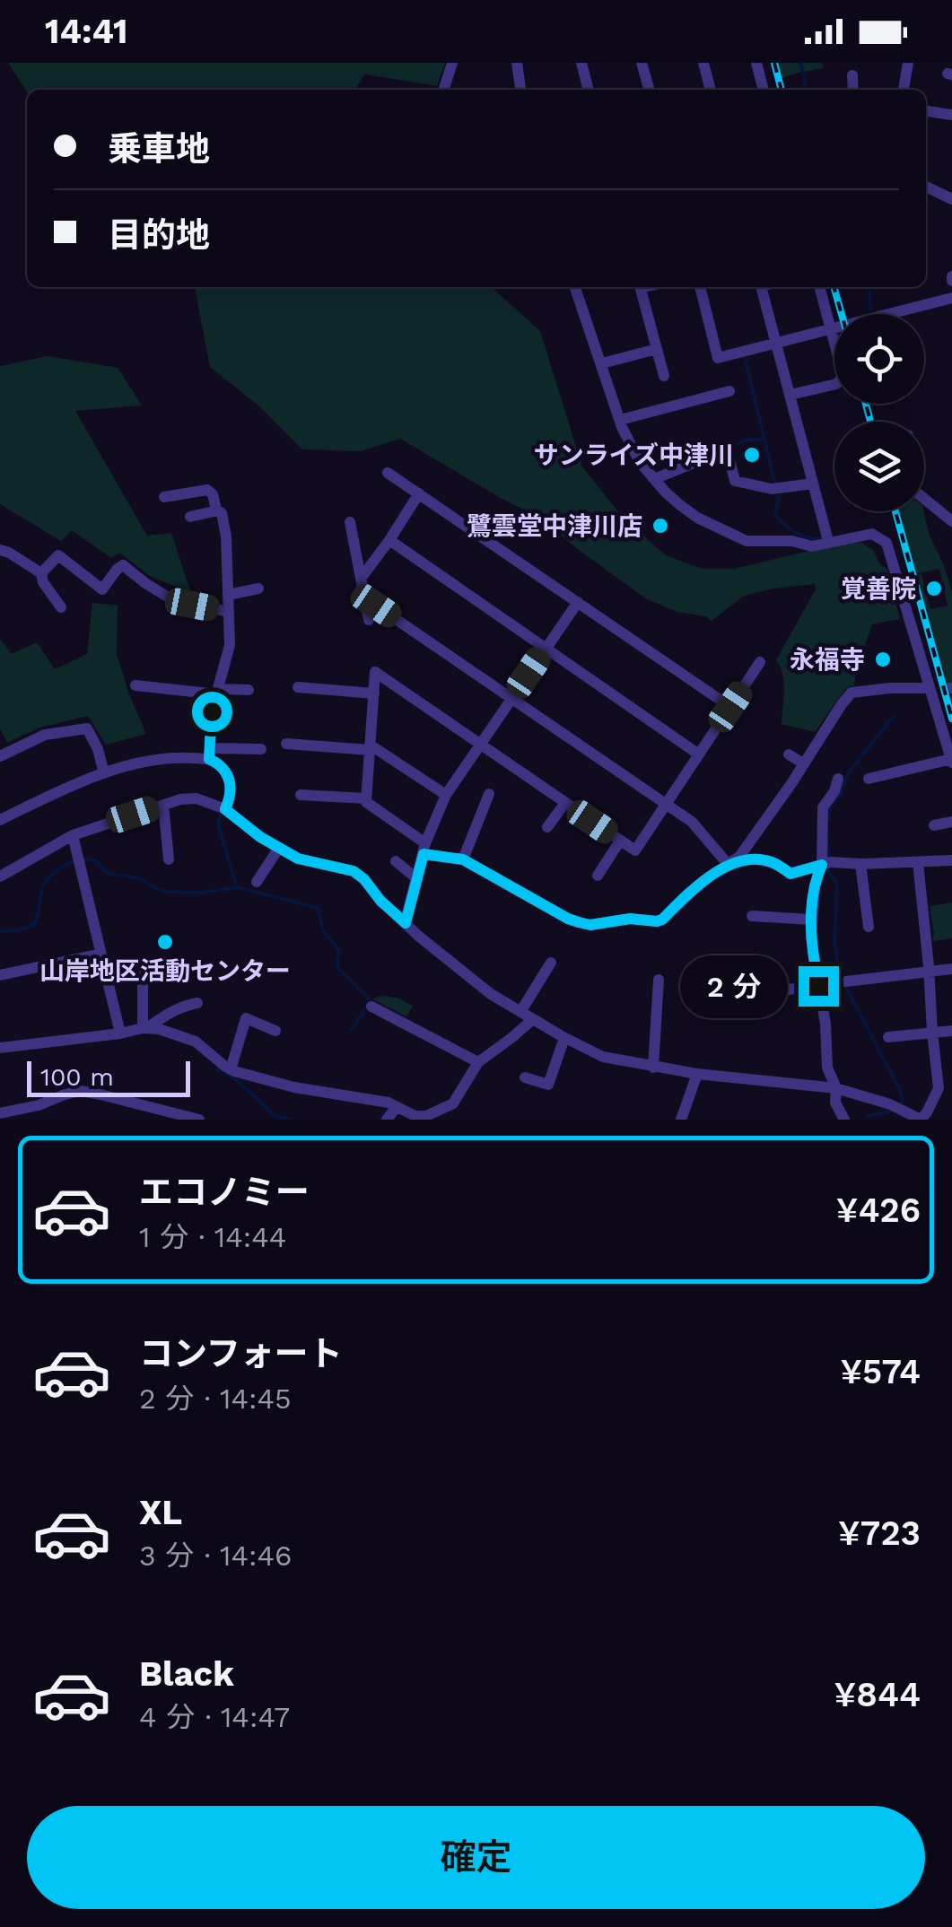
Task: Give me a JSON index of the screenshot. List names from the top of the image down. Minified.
{"places":["サンライズ中津川","鷺雲堂中津川店","覚善院","永福寺","山岸地区活動センター"],"scale_bar":"100 m","page":{"status":"14:41","banner":["乗車地","目的地"],"bubble":"2 分","scale":"100 m","list":[{"name":"エコノミー","note":"1 分 · 14:44","value":"¥426"},{"name":"コンフォート","note":"2 分 · 14:45","value":"¥574"},{"name":"XL","note":"3 分 · 14:46","value":"¥723"},{"name":"Black","note":"4 分 · 14:47","value":"¥844"}],"buttons":"確定"}}
